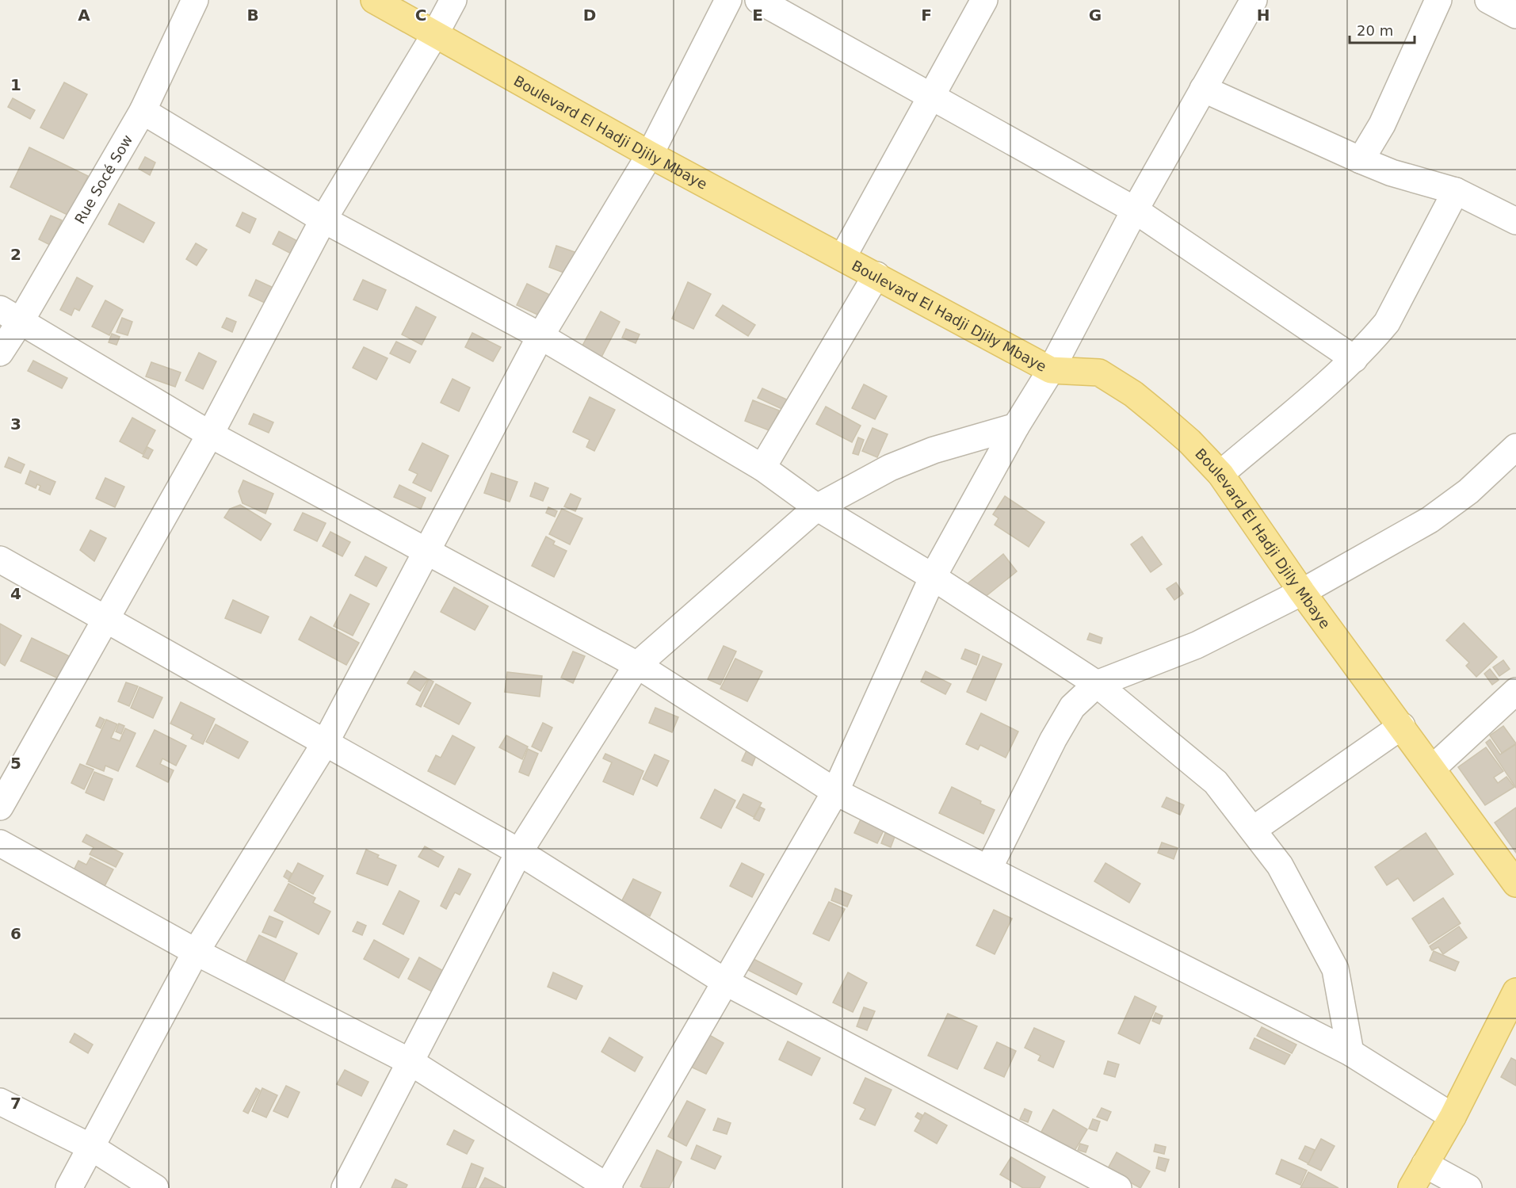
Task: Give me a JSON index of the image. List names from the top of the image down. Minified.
{"streets":{"main road":["Boulevard El Hadji Djily Mbaye"],"street":["Rue Socé Sow"]},"scale_bar":"20 m","grid":{"columns":["A","B","C","D","E","F","G","H"],"rows":["1","2","3","4","5","6","7"]}}
